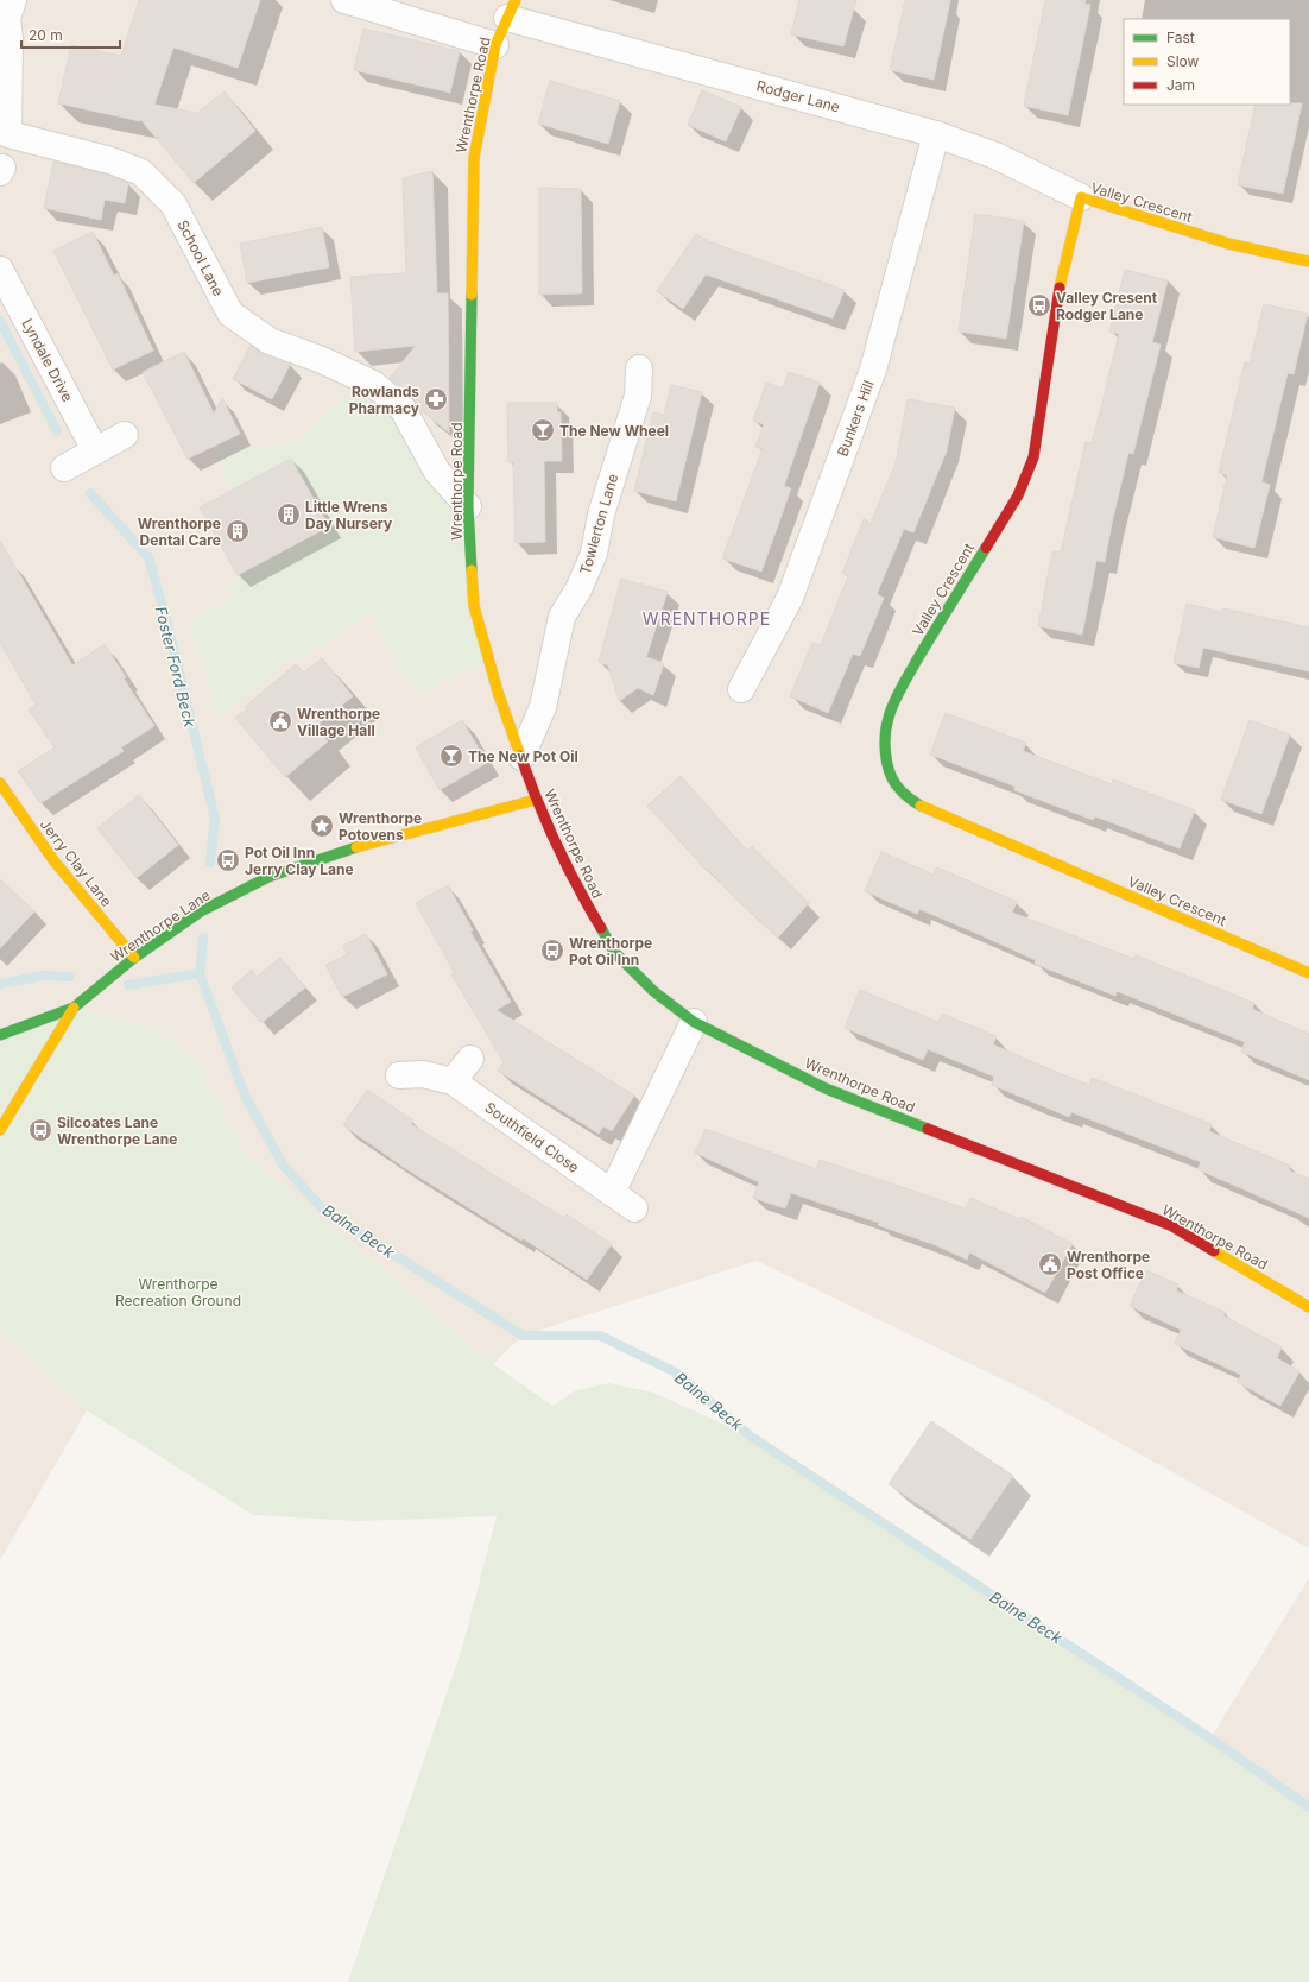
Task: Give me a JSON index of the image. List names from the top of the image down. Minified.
{"streets":{"street":["Wrenthorpe Road","Rodger Lane","Valley Crescent","School Lane","Lyndale Drive","Bunkers Hill","Towlerton Lane","Jerry Clay Lane","Wrenthorpe Lane","Southfield Close"]},"crossings":[["Wrenthorpe Road","Rodger Lane"],["Wrenthorpe Road","School Lane"],["Wrenthorpe Road","Towlerton Lane"],["Wrenthorpe Road","Wrenthorpe Lane"],["Rodger Lane","Valley Crescent"],["Rodger Lane","Bunkers Hill"],["Jerry Clay Lane","Wrenthorpe Lane"]],"districts":["WRENTHORPE"],"water":["Foster Ford Beck","Balne Beck"],"parks":["Wrenthorpe Recreation Ground"],"places":{"bus stop":["Valley Cresent Rodger Lane","Pot Oil Inn Jerry Clay Lane","Wrenthorpe Pot Oil Inn","Silcoates Lane Wrenthorpe Lane"],"pharmacy":["Rowlands Pharmacy"],"bar":["The New Wheel","The New Pot Oil"],"building":["Little Wrens Day Nursery","Wrenthorpe Dental Care"],"public building":["Wrenthorpe Village Hall","Wrenthorpe Post Office"],"place":["Wrenthorpe Potovens"]},"legend":["Fast","Slow","Jam"],"scale_bar":"20 m"}
